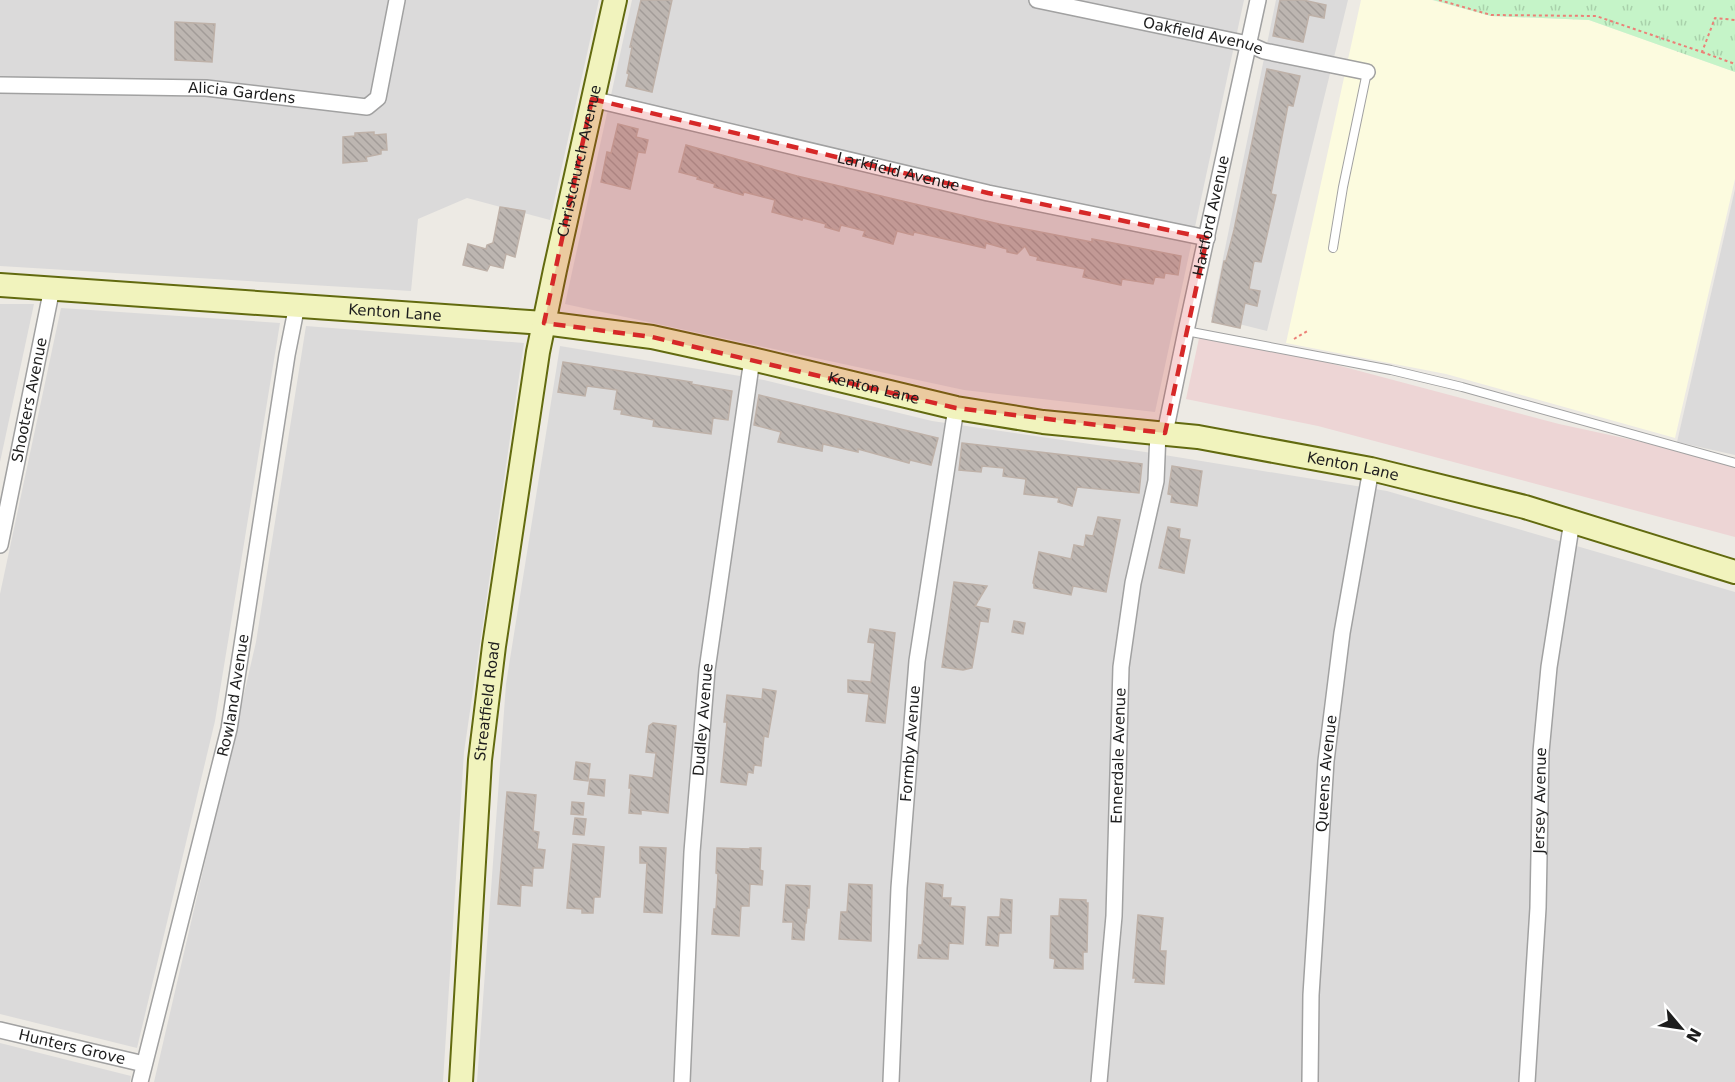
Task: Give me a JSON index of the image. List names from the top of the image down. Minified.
{"streets":{"street":["Oakfield Avenue","Alicia Gardens","Christchurch Avenue","Larkfield Avenue","Hartford Avenue","Kenton Lane","Shooters Avenue","Rowland Avenue","Streatfield Road","Dudley Avenue","Formby Avenue","Ennerdale Avenue","Queens Avenue","Jersey Avenue","Hunters Grove"]},"crossings":[["Oakfield Avenue","Hartford Avenue"],["Christchurch Avenue","Larkfield Avenue"],["Christchurch Avenue","Kenton Lane"],["Christchurch Avenue","Streatfield Road"],["Larkfield Avenue","Hartford Avenue"],["Hartford Avenue","Kenton Lane"],["Hartford Avenue","Ennerdale Avenue"],["Kenton Lane","Shooters Avenue"],["Kenton Lane","Rowland Avenue"],["Kenton Lane","Streatfield Road"],["Kenton Lane","Dudley Avenue"],["Kenton Lane","Formby Avenue"],["Kenton Lane","Ennerdale Avenue"],["Kenton Lane","Queens Avenue"],["Kenton Lane","Jersey Avenue"],["Rowland Avenue","Hunters Grove"]],"north":"bottom right"}
